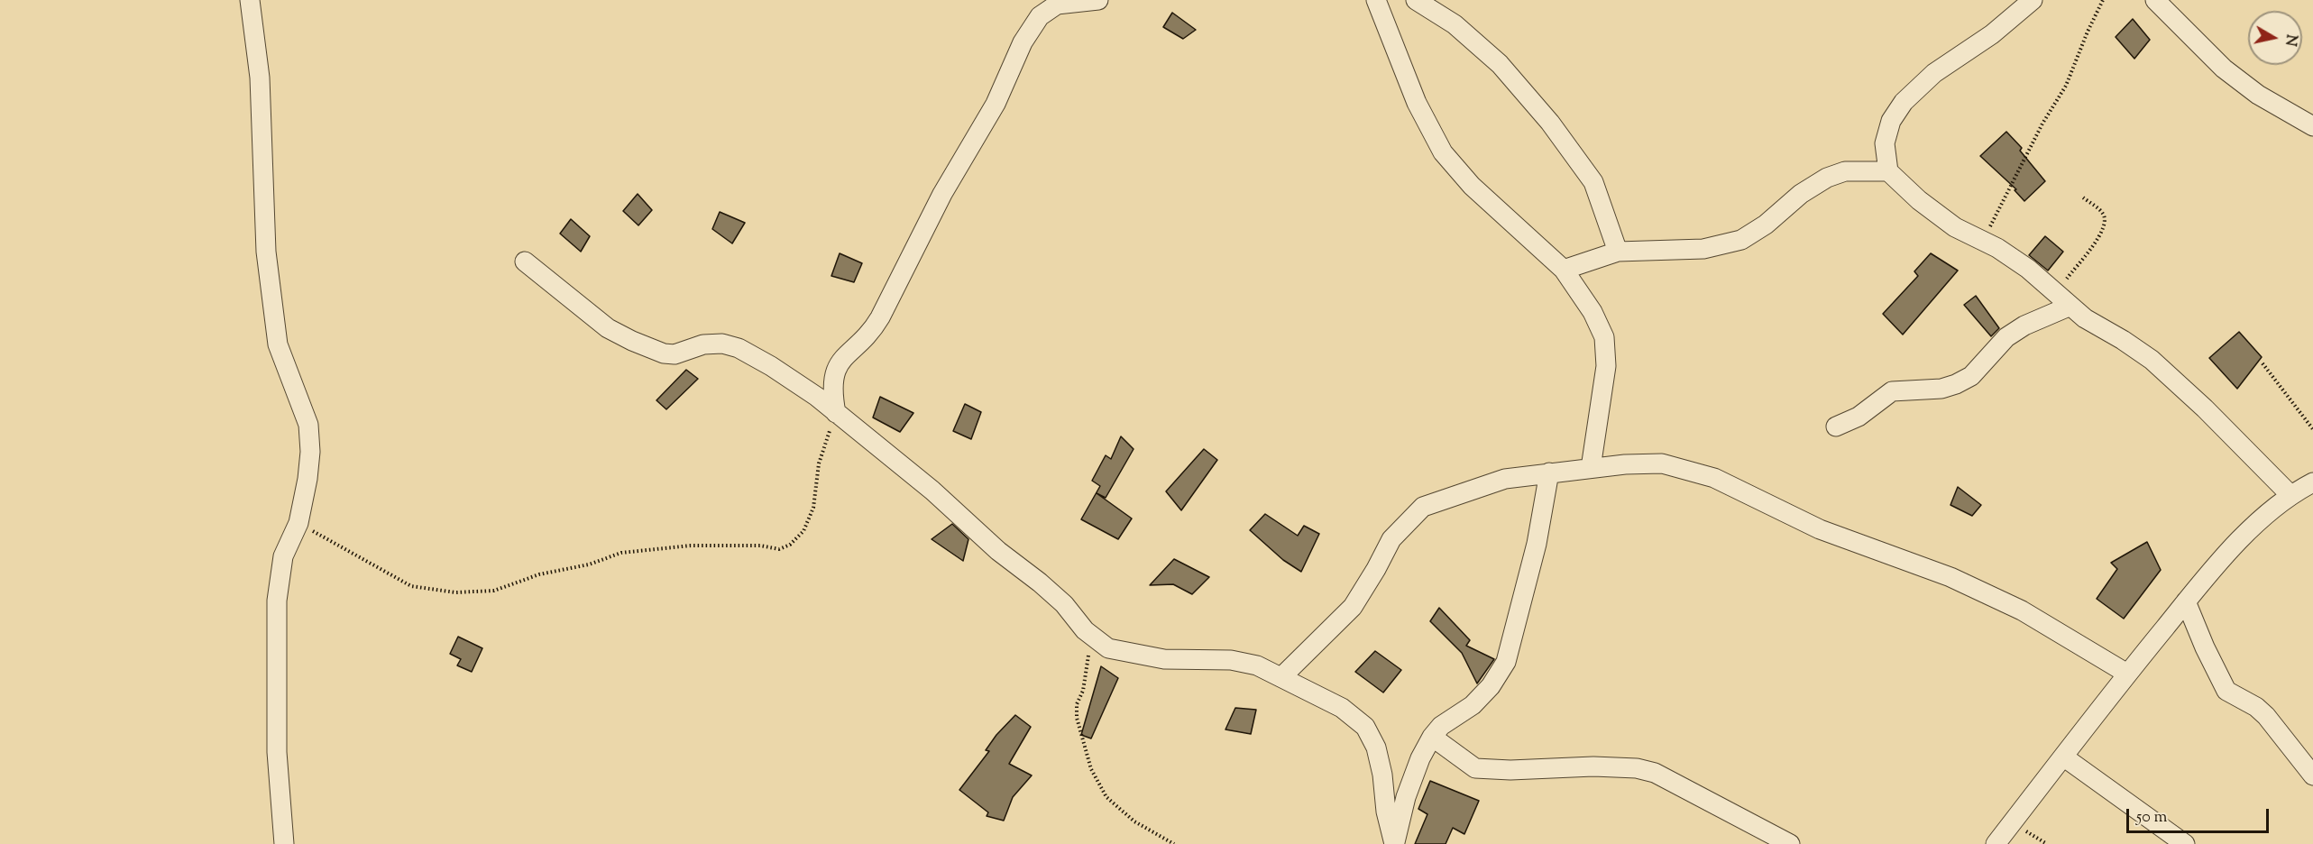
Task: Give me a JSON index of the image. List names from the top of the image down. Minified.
{"scale_bar":"50 m","north":"right"}
